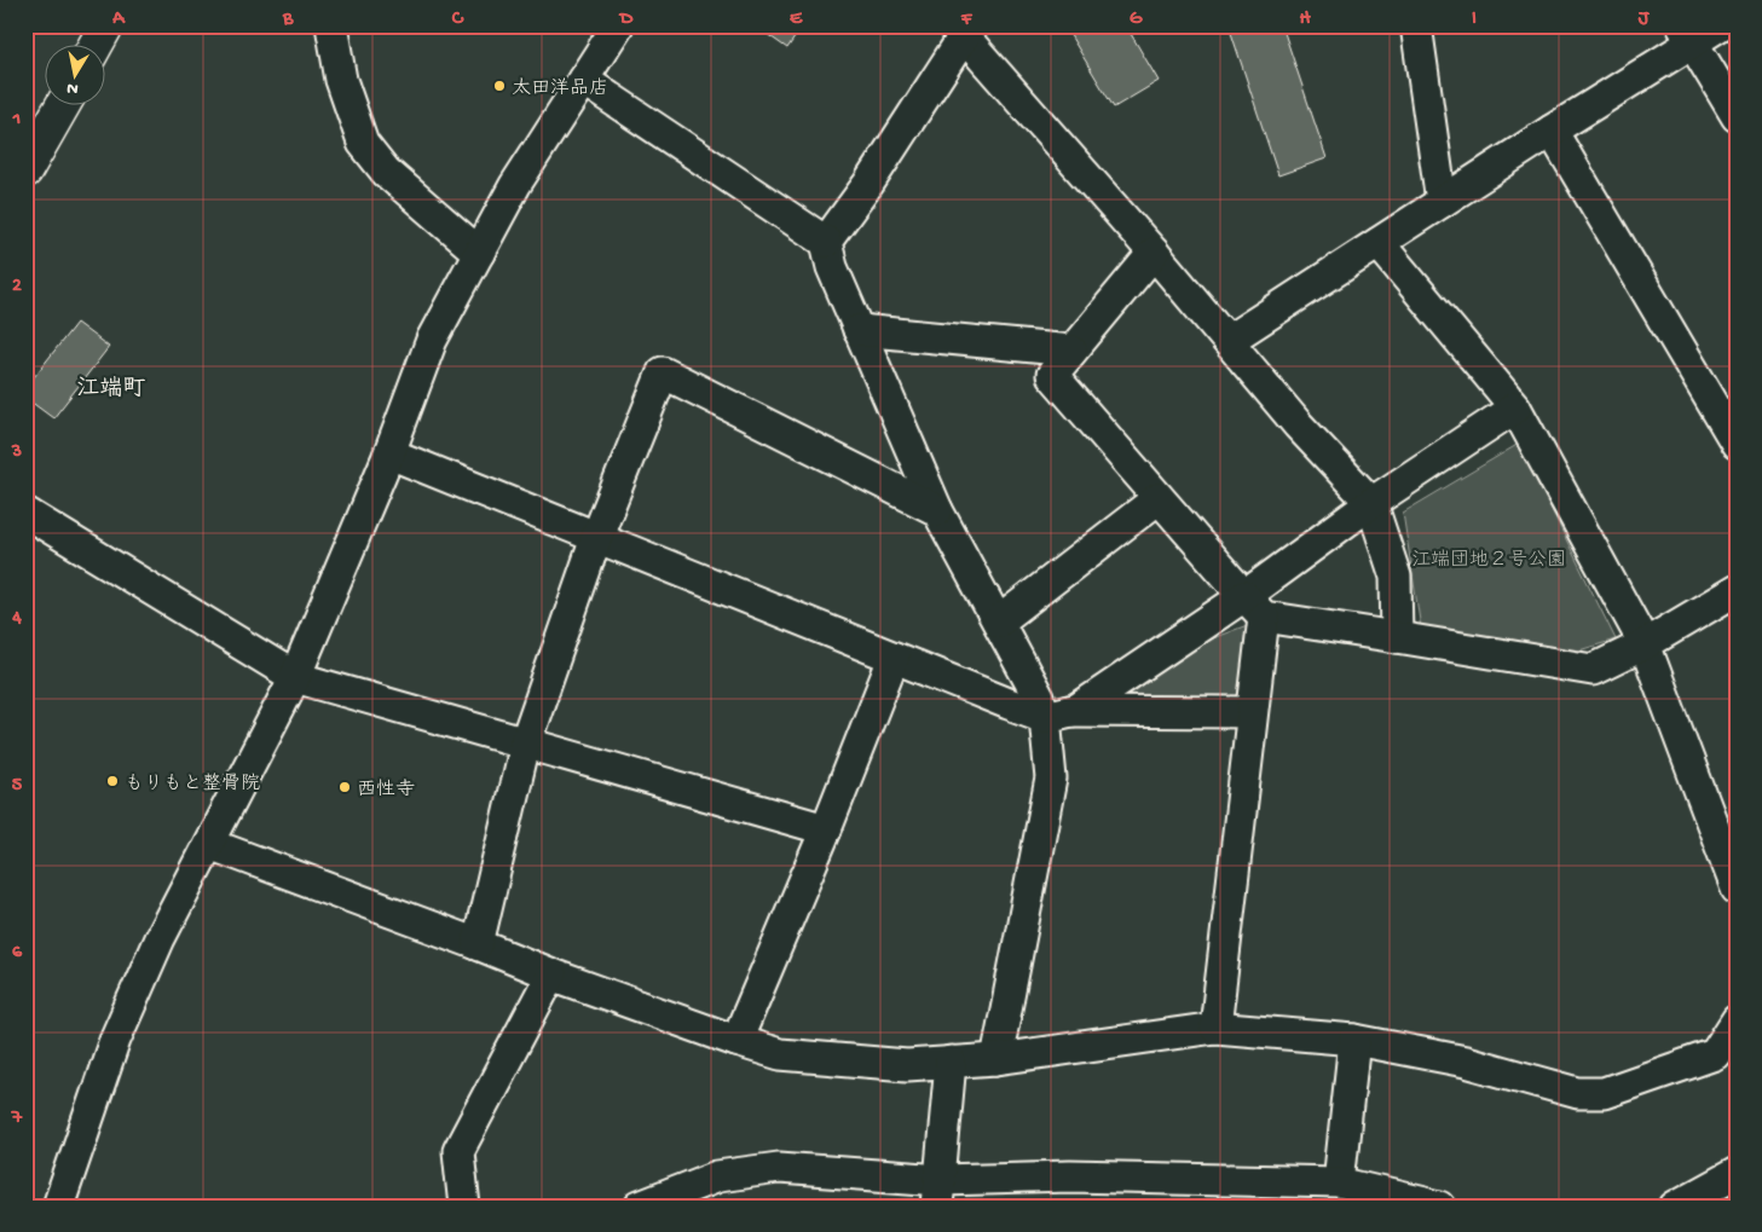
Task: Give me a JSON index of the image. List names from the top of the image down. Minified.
{"districts":["江端町"],"parks":["江端団地２号公園"],"places":["太田洋品店","もりもと整骨院","西性寺"],"north":"bottom","grid":{"columns":["A","B","C","D","E","F","G","H","I","J"],"rows":["1","2","3","4","5","6","7"]}}
